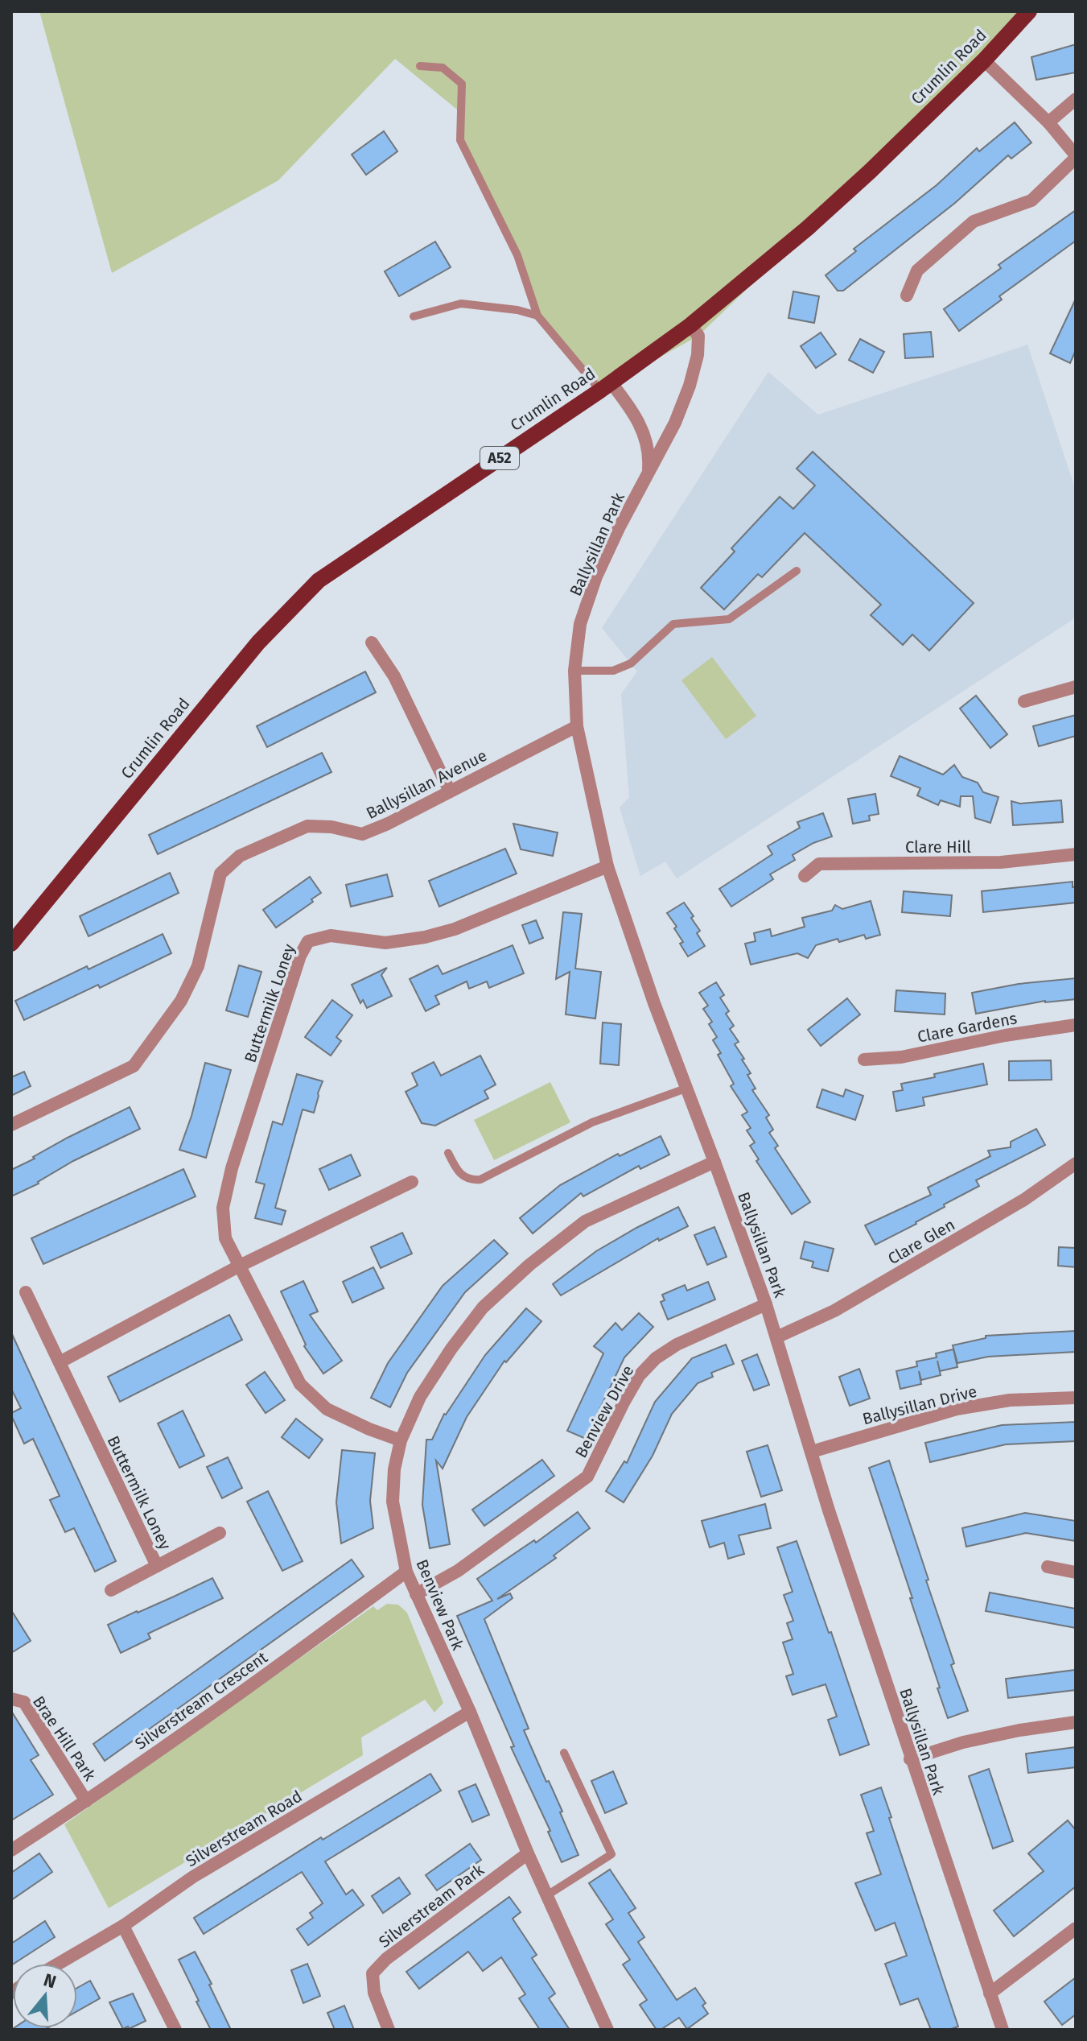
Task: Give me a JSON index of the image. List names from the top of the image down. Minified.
{"streets":{"main road":["Crumlin Road","A52"],"street":["Ballysillan Park","Ballysillan Avenue","Clare Hill","Buttermilk Loney","Clare Gardens","Clare Glen","Ballysillan Drive","Benview Drive","Benview Park","Silverstream Crescent","Brae Hill Park","Silverstream Road","Silverstream Park"]},"crossings":[["Crumlin Road","Ballysillan Park"],["Ballysillan Park","Ballysillan Avenue"],["Ballysillan Park","Buttermilk Loney"],["Ballysillan Park","Clare Glen"],["Ballysillan Park","Ballysillan Drive"],["Ballysillan Park","Benview Drive"],["Ballysillan Park","Benview Park"],["Buttermilk Loney","Benview Park"],["Benview Drive","Benview Park"],["Benview Park","Silverstream Crescent"],["Benview Park","Silverstream Road"],["Benview Park","Silverstream Park"],["Silverstream Crescent","Brae Hill Park"]],"north":"top"}
